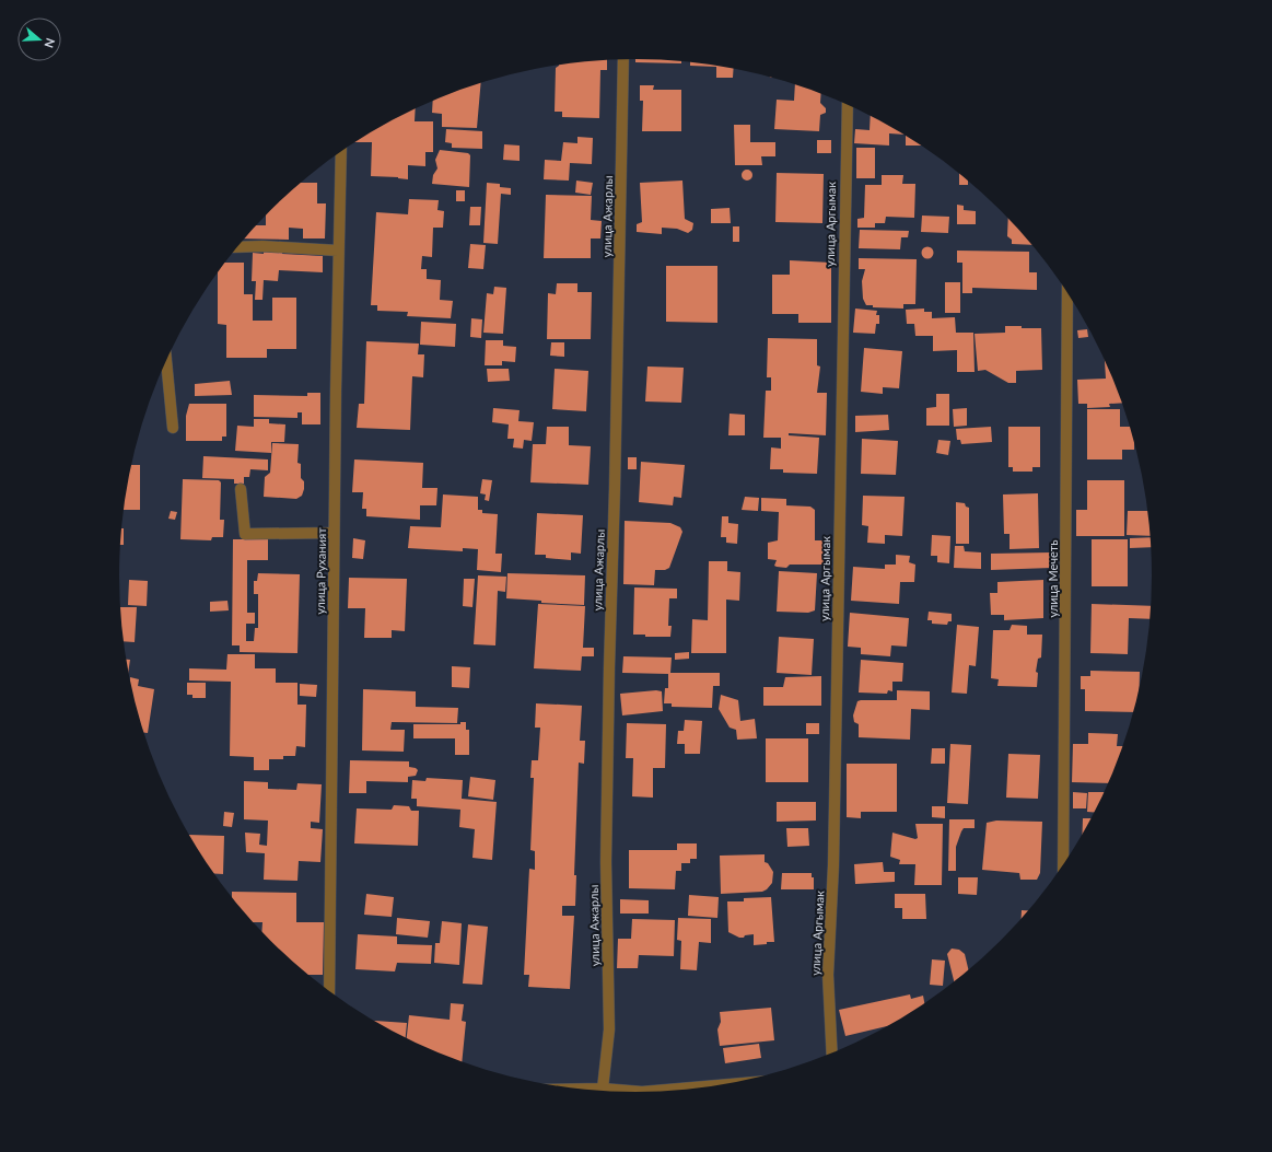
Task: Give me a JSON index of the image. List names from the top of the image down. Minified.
{"streets":{"street":["улица Ажарлы","улица Аргымак","улица Руханият","улица Мечеть"]},"north":"right"}
